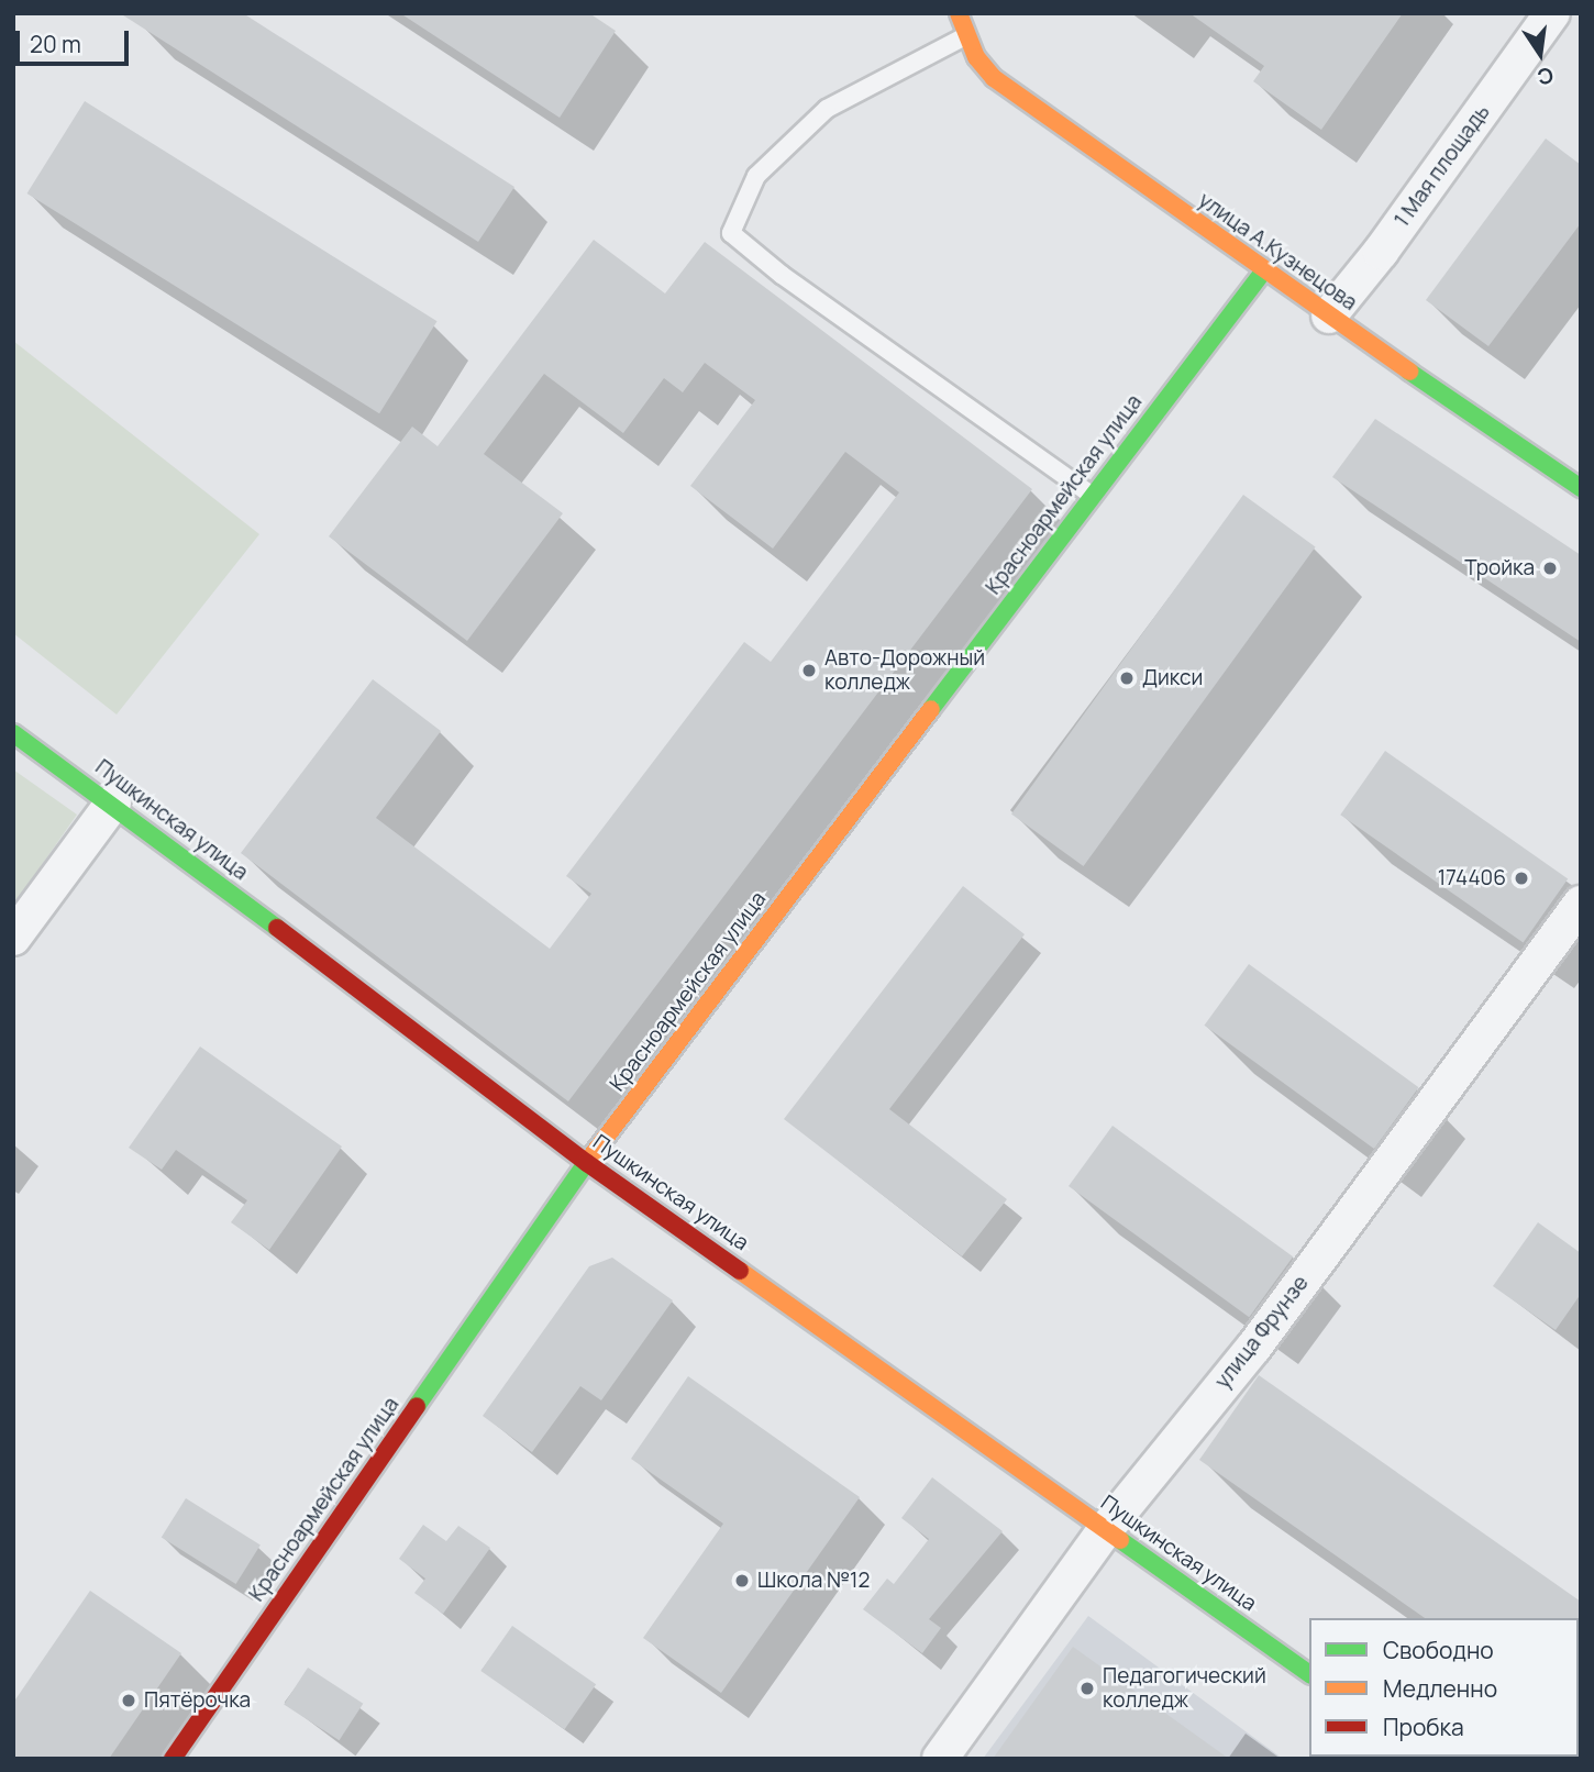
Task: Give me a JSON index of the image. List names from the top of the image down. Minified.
{"streets":{"main road":["улица А.Кузнецова","Красноармейская улица","Пушкинская улица"],"street":["1 Мая площадь","улица Фрунзе"]},"crossings":[["1 Мая площадь","улица А.Кузнецова"],["улица А.Кузнецова","Красноармейская улица"],["Красноармейская улица","Пушкинская улица"],["Пушкинская улица","улица Фрунзе"]],"places":["Тройка","Авто-Дорожный колледж","Дикси","174406","Школа №12","Педагогический колледж","Пятёрочка"],"legend":["Свободно","Медленно","Пробка"],"scale_bar":"20 m","north":"bottom"}
